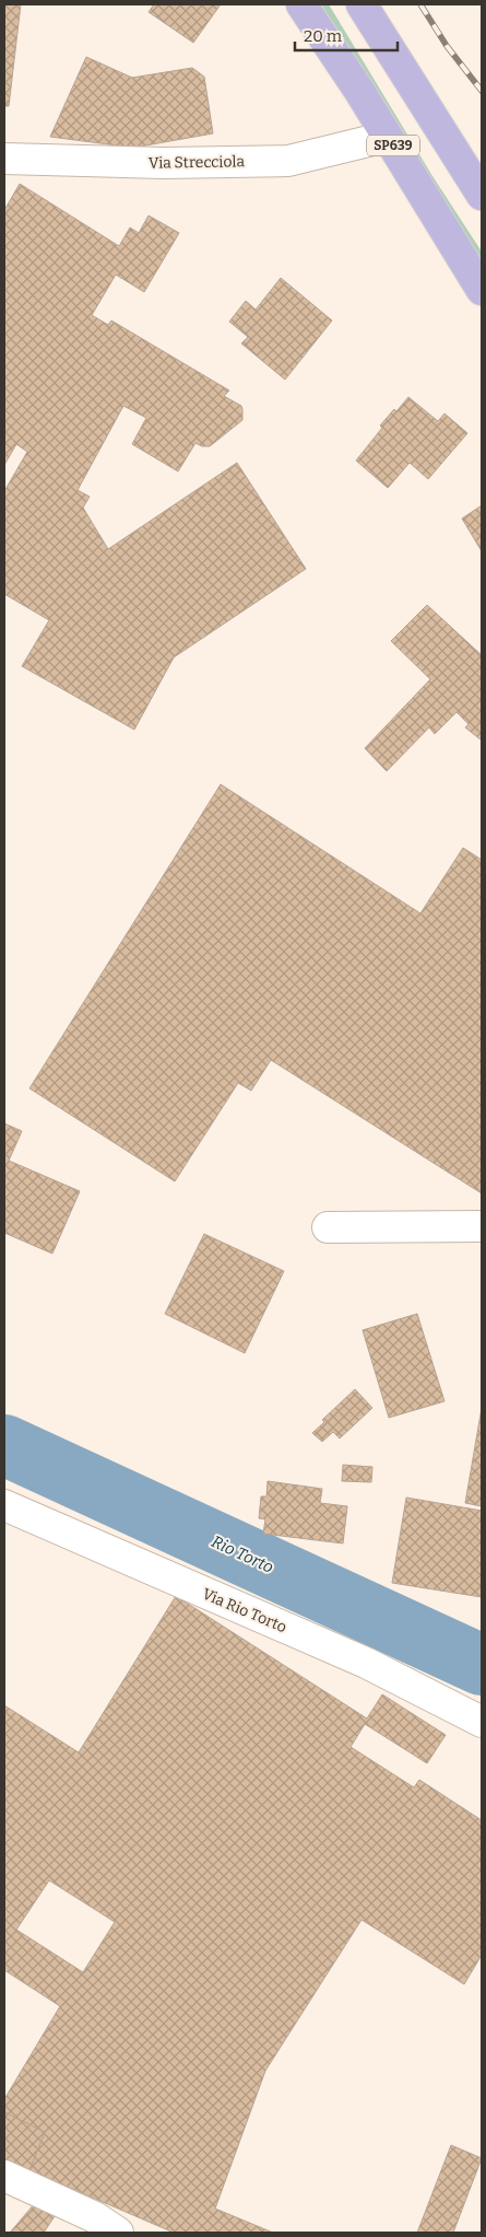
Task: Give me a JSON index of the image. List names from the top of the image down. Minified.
{"streets":{"main road":["SP639"],"street":["Via Strecciola","Via Rio Torto"]},"crossings":[["SP639","Via Strecciola"]],"water":["Rio Torto"],"scale_bar":"20 m"}
